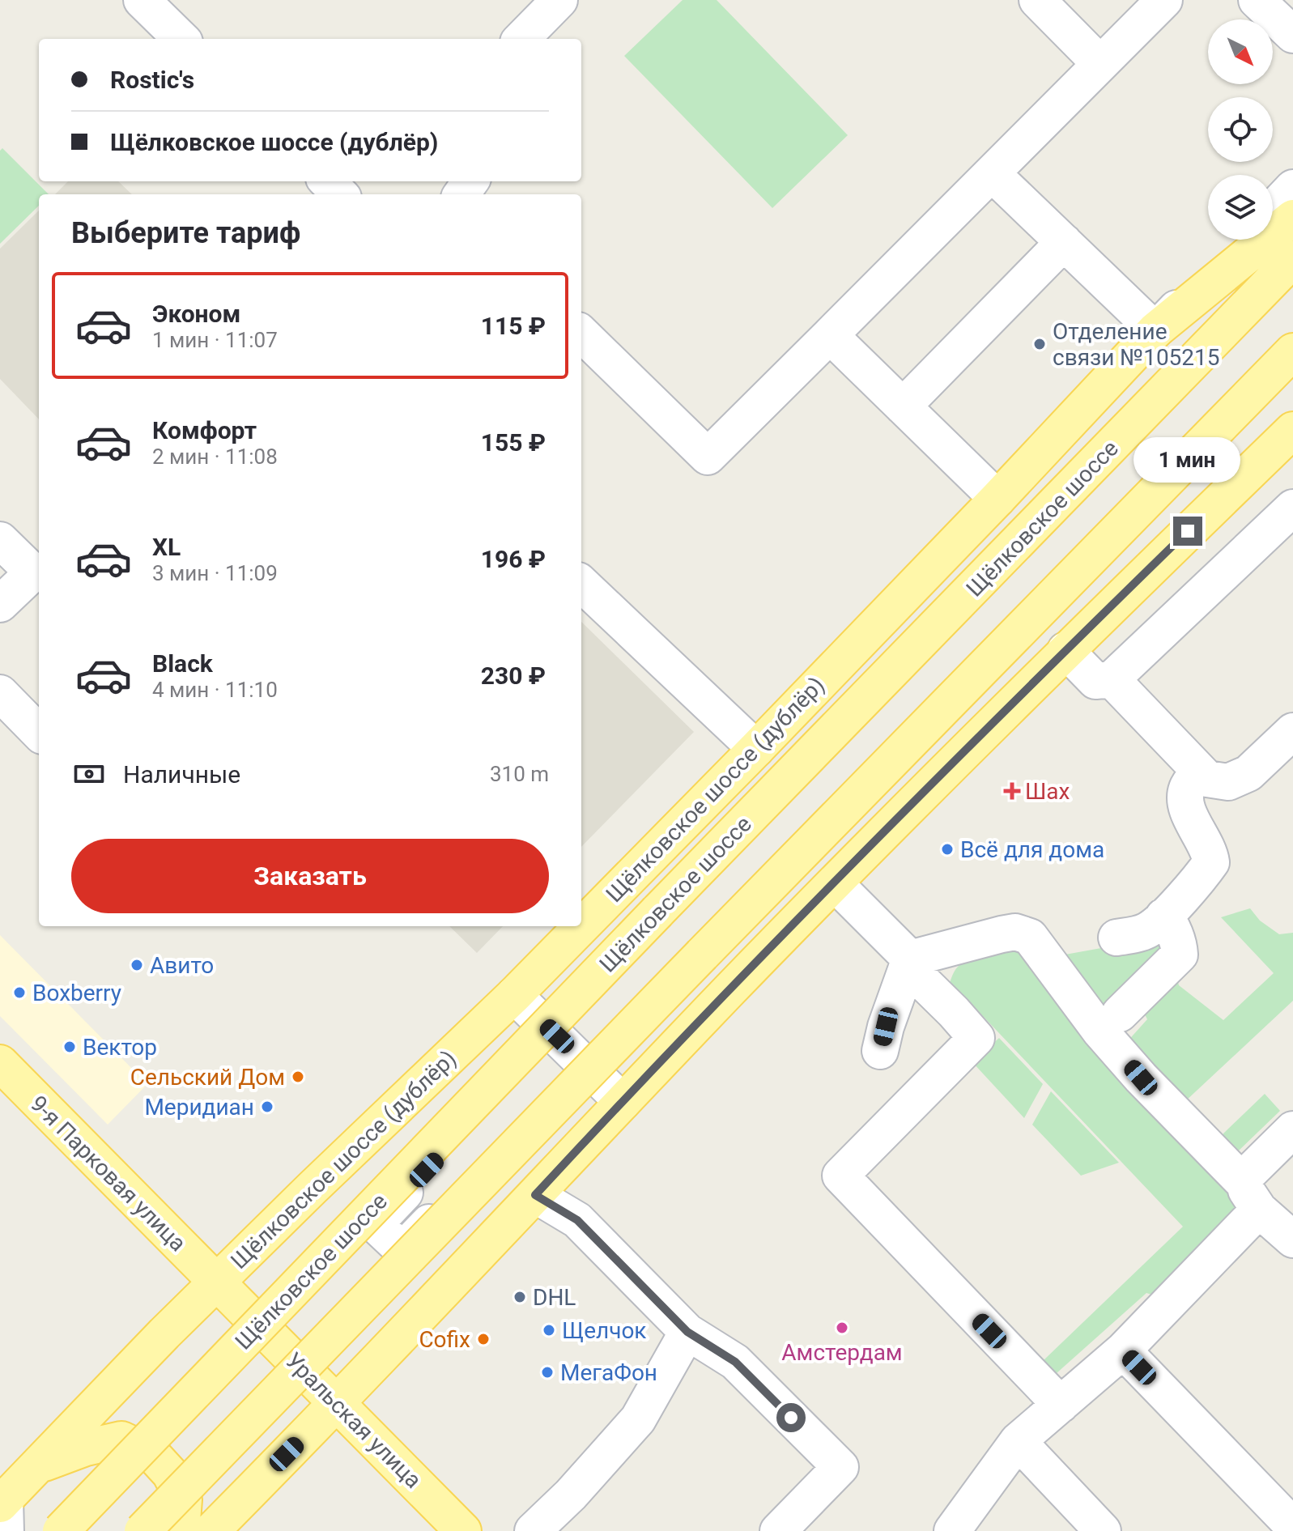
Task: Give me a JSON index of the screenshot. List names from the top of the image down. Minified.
{"streets":{"main road":["Щёлковское шоссе","Щёлковское шоссе (дублёр)","9-я Парковая улица","Уральская улица"]},"crossings":[["Щёлковское шоссе (дублёр)","9-я Парковая улица"],["Щёлковское шоссе (дублёр)","Уральская улица"],["9-я Парковая улица","Уральская улица"]],"places":{"other":["Отделение связи №105215","Всё для дома","Авито","Boxberry","Вектор","Сельский Дом","Меридиан","DHL","Амстердам","Щелчок","Cofix","МегаФон"],"health":["Шах"]},"north":"bottom right","page":{"banner":["Rostic's","Щёлковское шоссе (дублёр)"],"heading":"Выберите тариф","list":[{"name":"Эконом","note":"1 мин · 11:07","value":"115 ₽"},{"name":"Комфорт","note":"2 мин · 11:08","value":"155 ₽"},{"name":"XL","note":"3 мин · 11:09","value":"196 ₽"},{"name":"Black","note":"4 мин · 11:10","value":"230 ₽"}],"bubble":"1 мин","pay":["Наличные","310 m"],"buttons":"Заказать"}}
